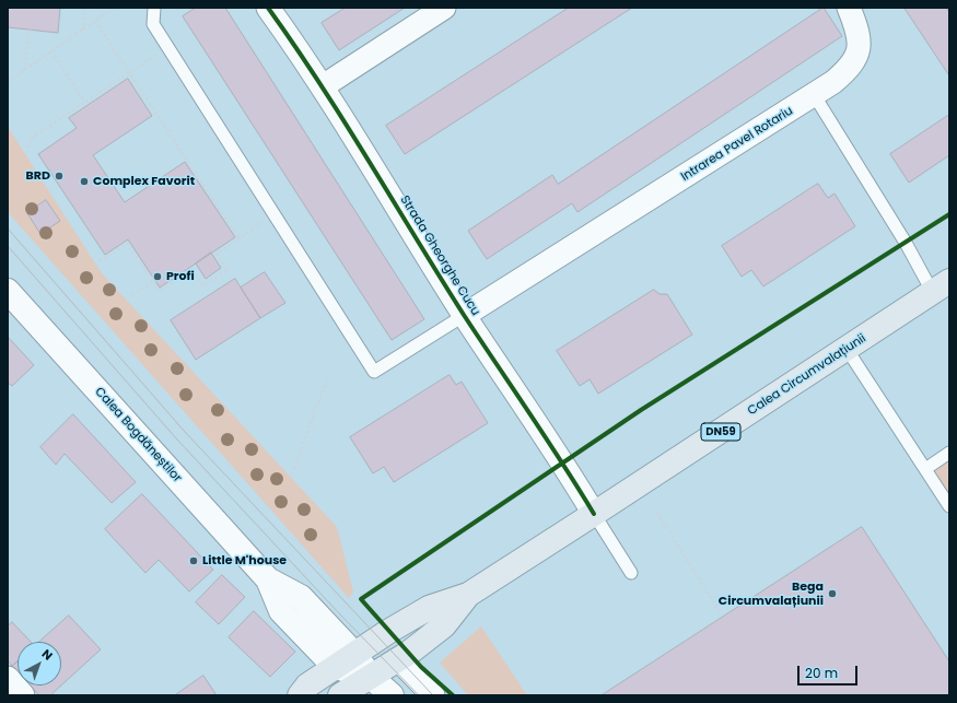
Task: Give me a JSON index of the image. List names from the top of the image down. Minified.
{"streets":{"main road":["Calea Circumvalațiunii","DN59","Calea Bogdăneștilor"],"street":["Intrarea Pavel Rotariu","Strada Gheorghe Cucu"]},"crossings":[["Intrarea Pavel Rotariu","Strada Gheorghe Cucu"],["Strada Gheorghe Cucu","Calea Circumvalațiunii"],["Calea Circumvalațiunii","Calea Bogdăneștilor"]],"places":["BRD","Complex Favorit","Profi","Little M'house","Bega Circumvalațiunii"],"scale_bar":"20 m","north":"top right"}
